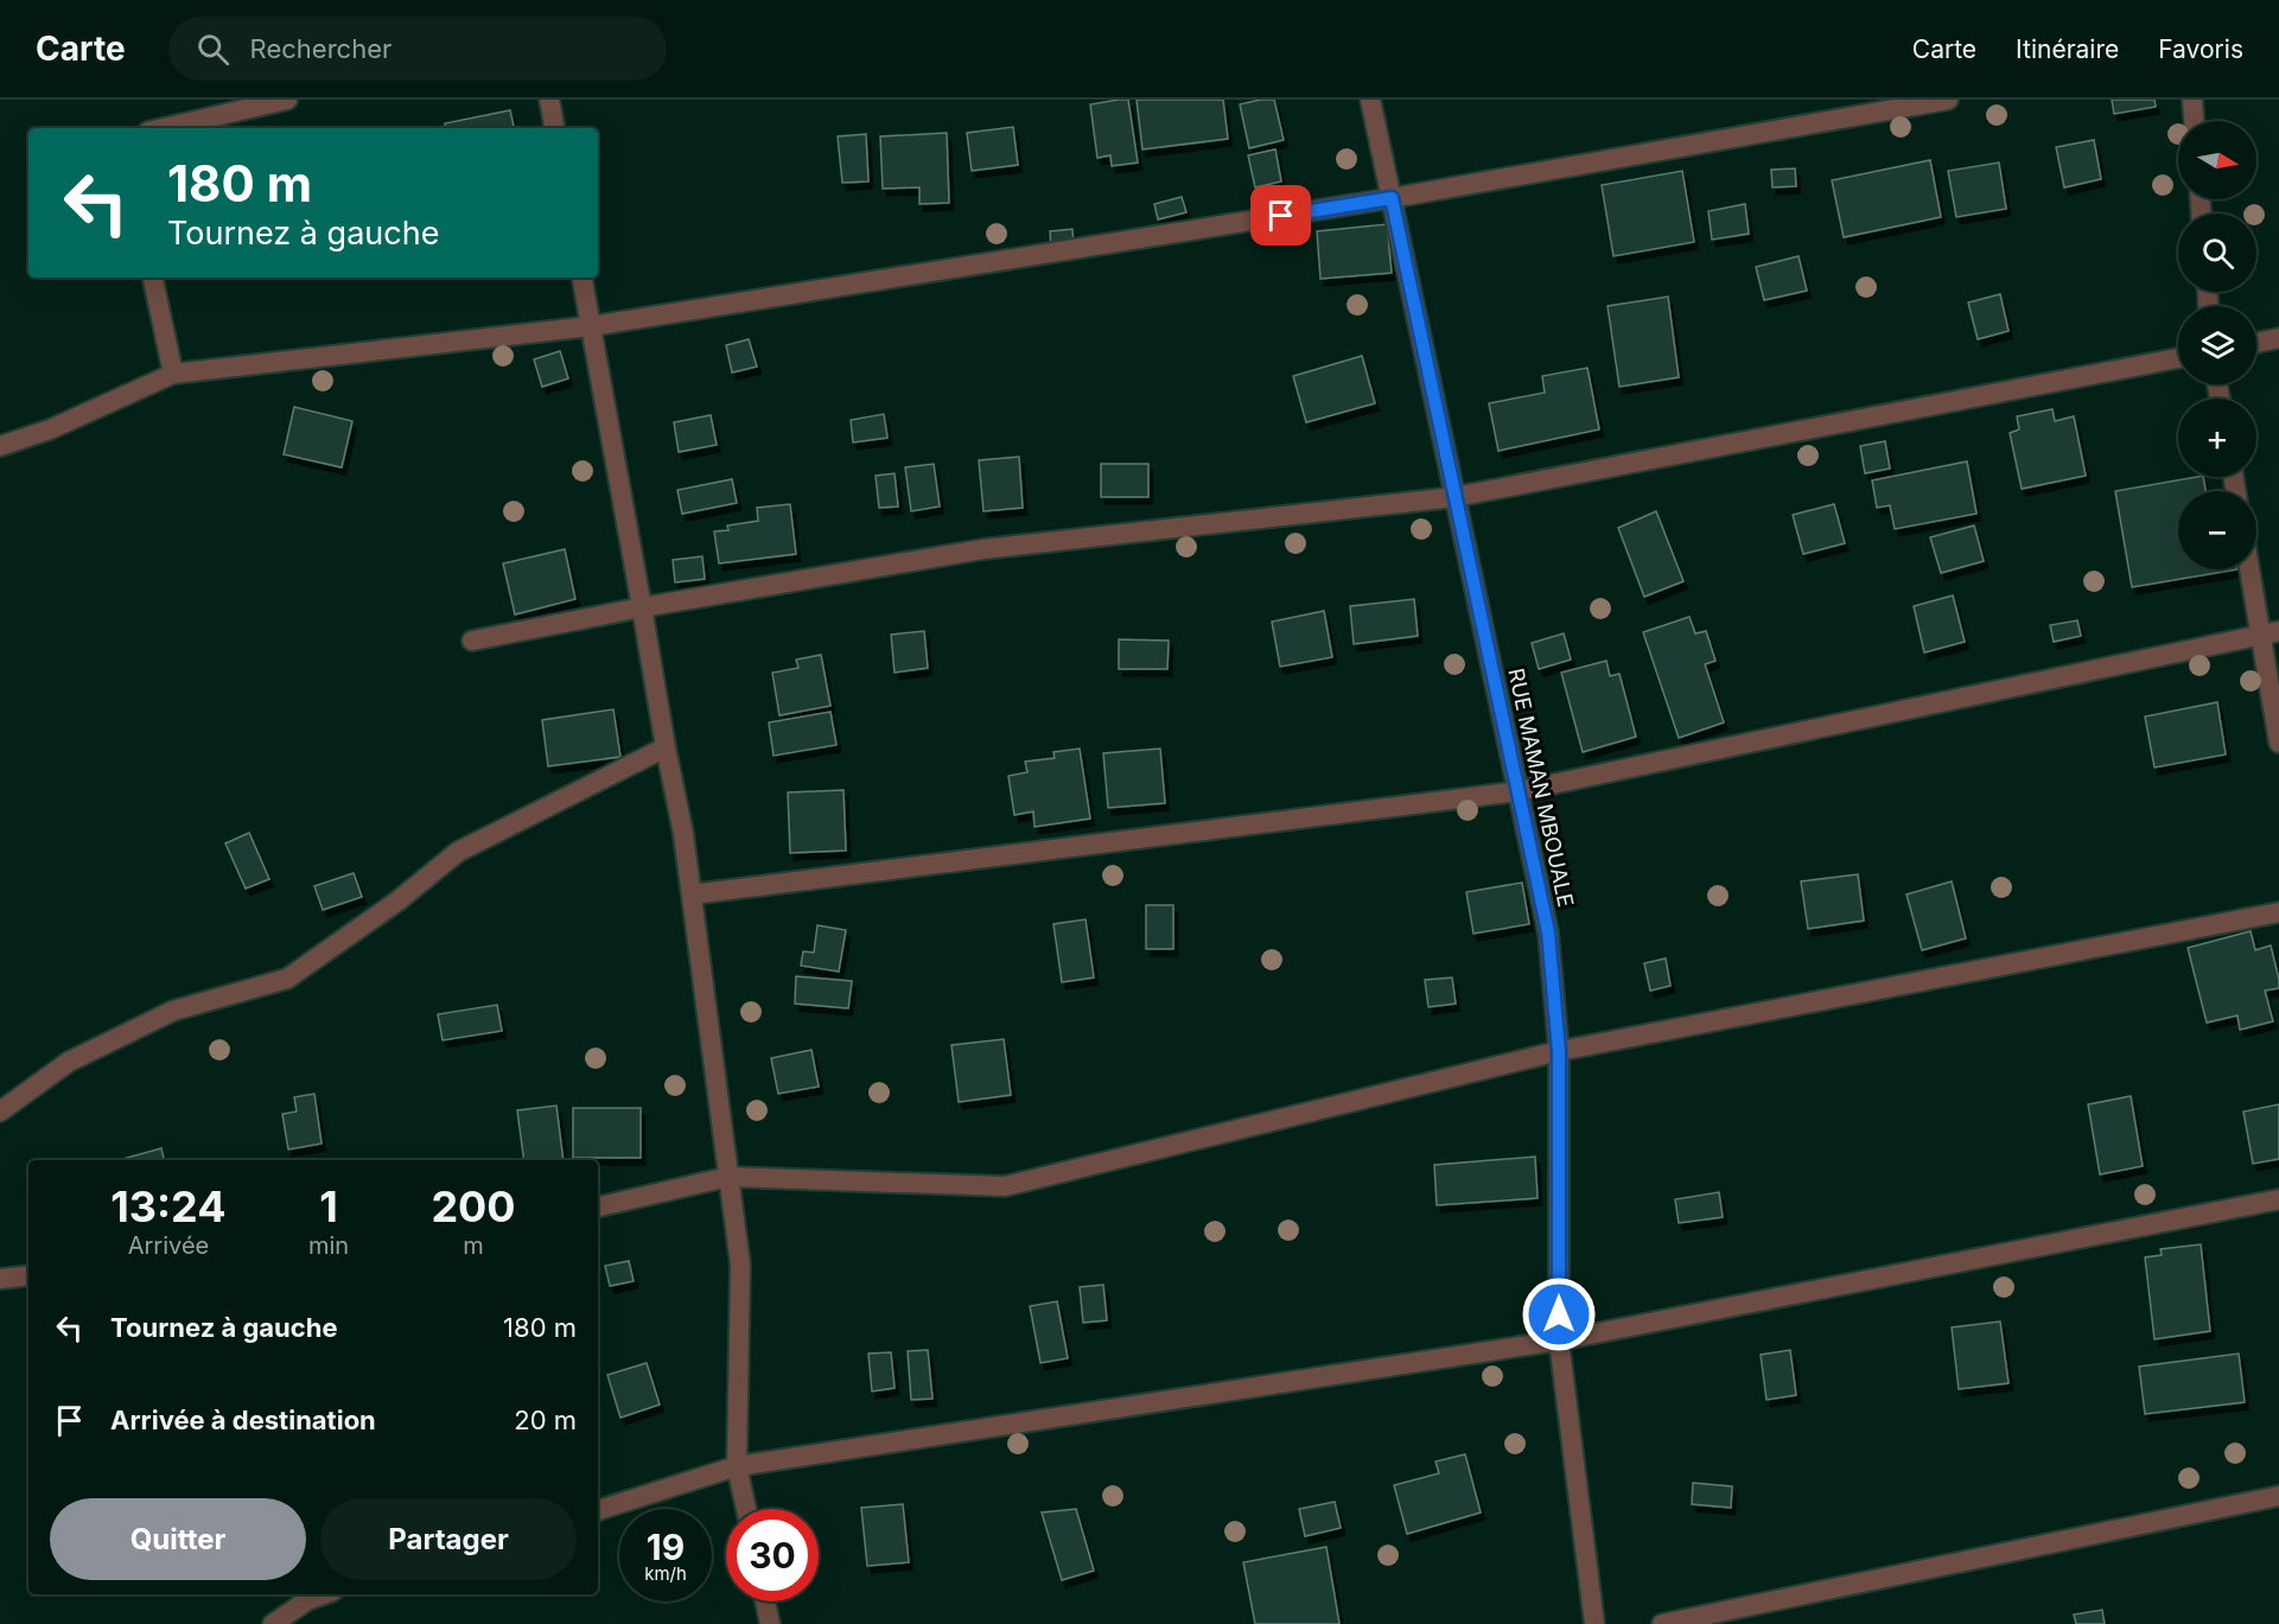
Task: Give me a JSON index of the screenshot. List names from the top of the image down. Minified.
{"streets":{"street":["RUE MAMAN MBOUALE"]},"north":"right","page":{"header":"Carte","search":"Rechercher","nav":["Carte","Itinéraire","Favoris"],"map_buttons":["+","−"],"turn":["180 m","Tournez à gauche"],"eta":["13:24","Arrivée","1","min","200","m"],"list":[{"name":"Tournez à gauche","value":"180 m"},{"name":"Arrivée à destination","value":"20 m"}],"buttons":["Quitter","Partager"],"speed":"19 km/h","limit":"30"}}
